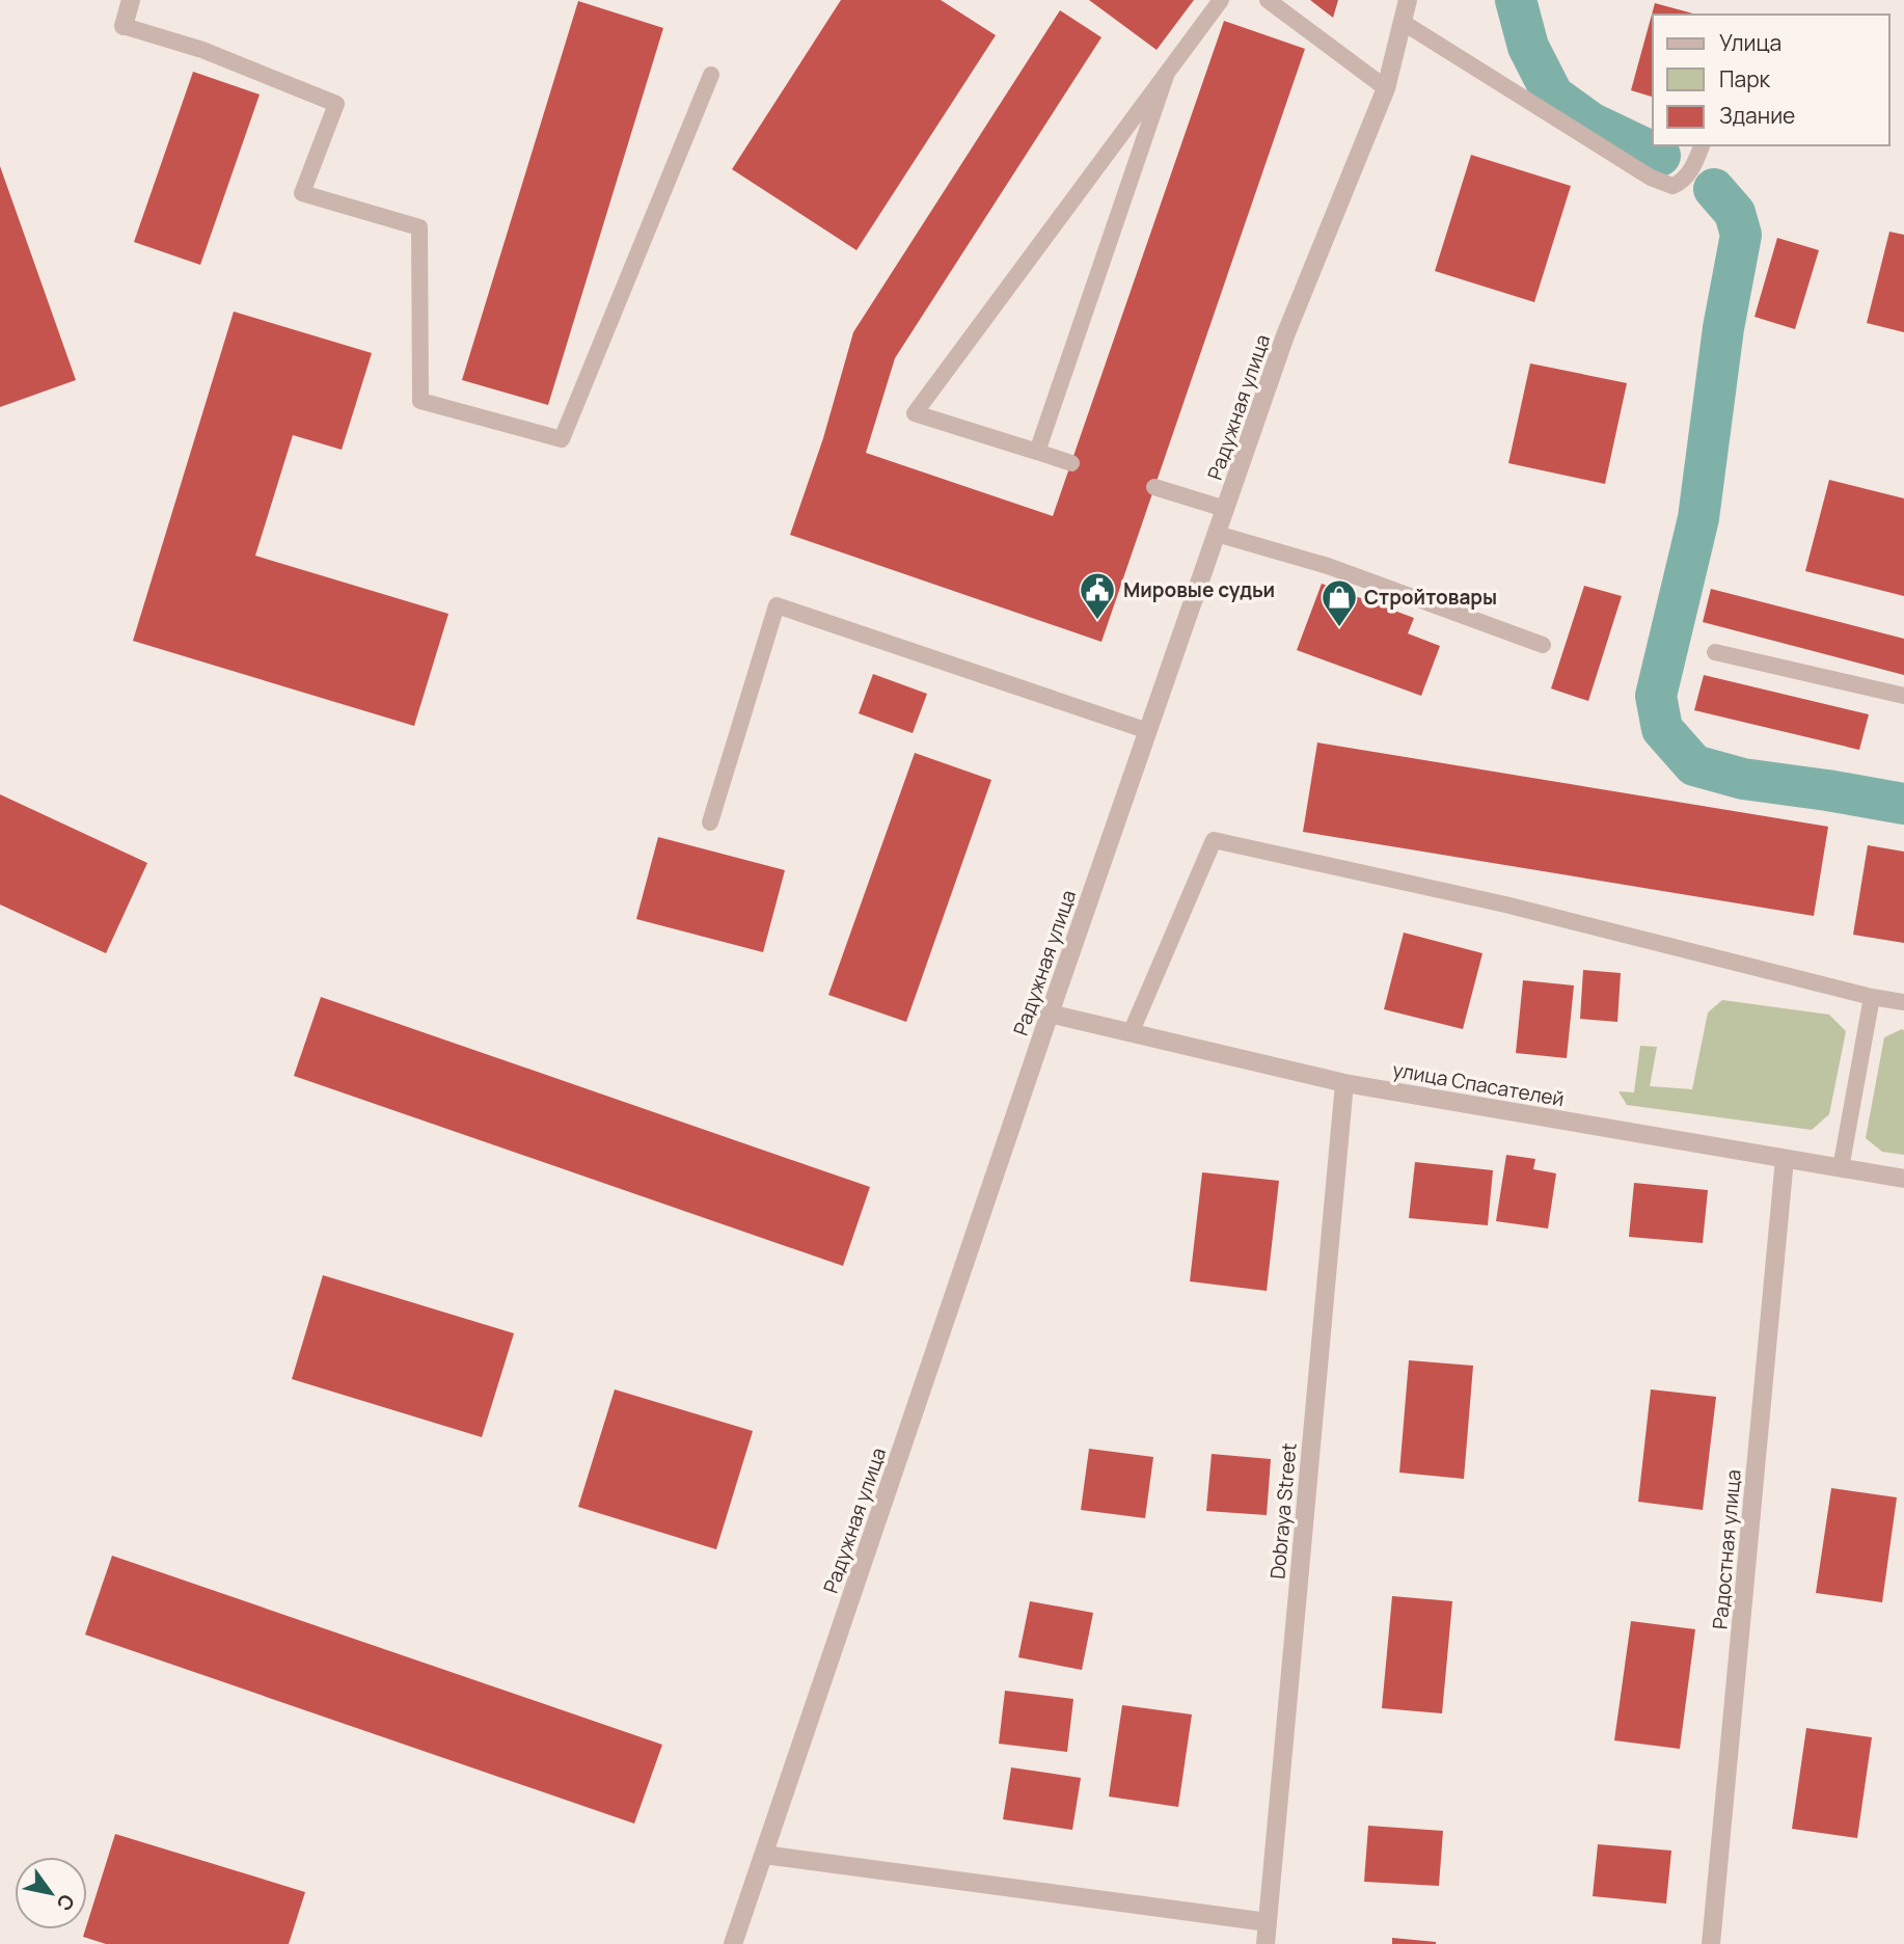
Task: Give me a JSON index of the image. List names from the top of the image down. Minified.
{"streets":{"street":["Радужная улица","улица Спасателей","Dobraya Street","Радостная улица"]},"crossings":[["Радужная улица","улица Спасателей"],["улица Спасателей","Dobraya Street"],["улица Спасателей","Радостная улица"]],"places":{"public building":["Мировые судьи"],"shop":["Стройтовары"]},"legend":["Улица","Парк","Здание"],"north":"bottom right"}
